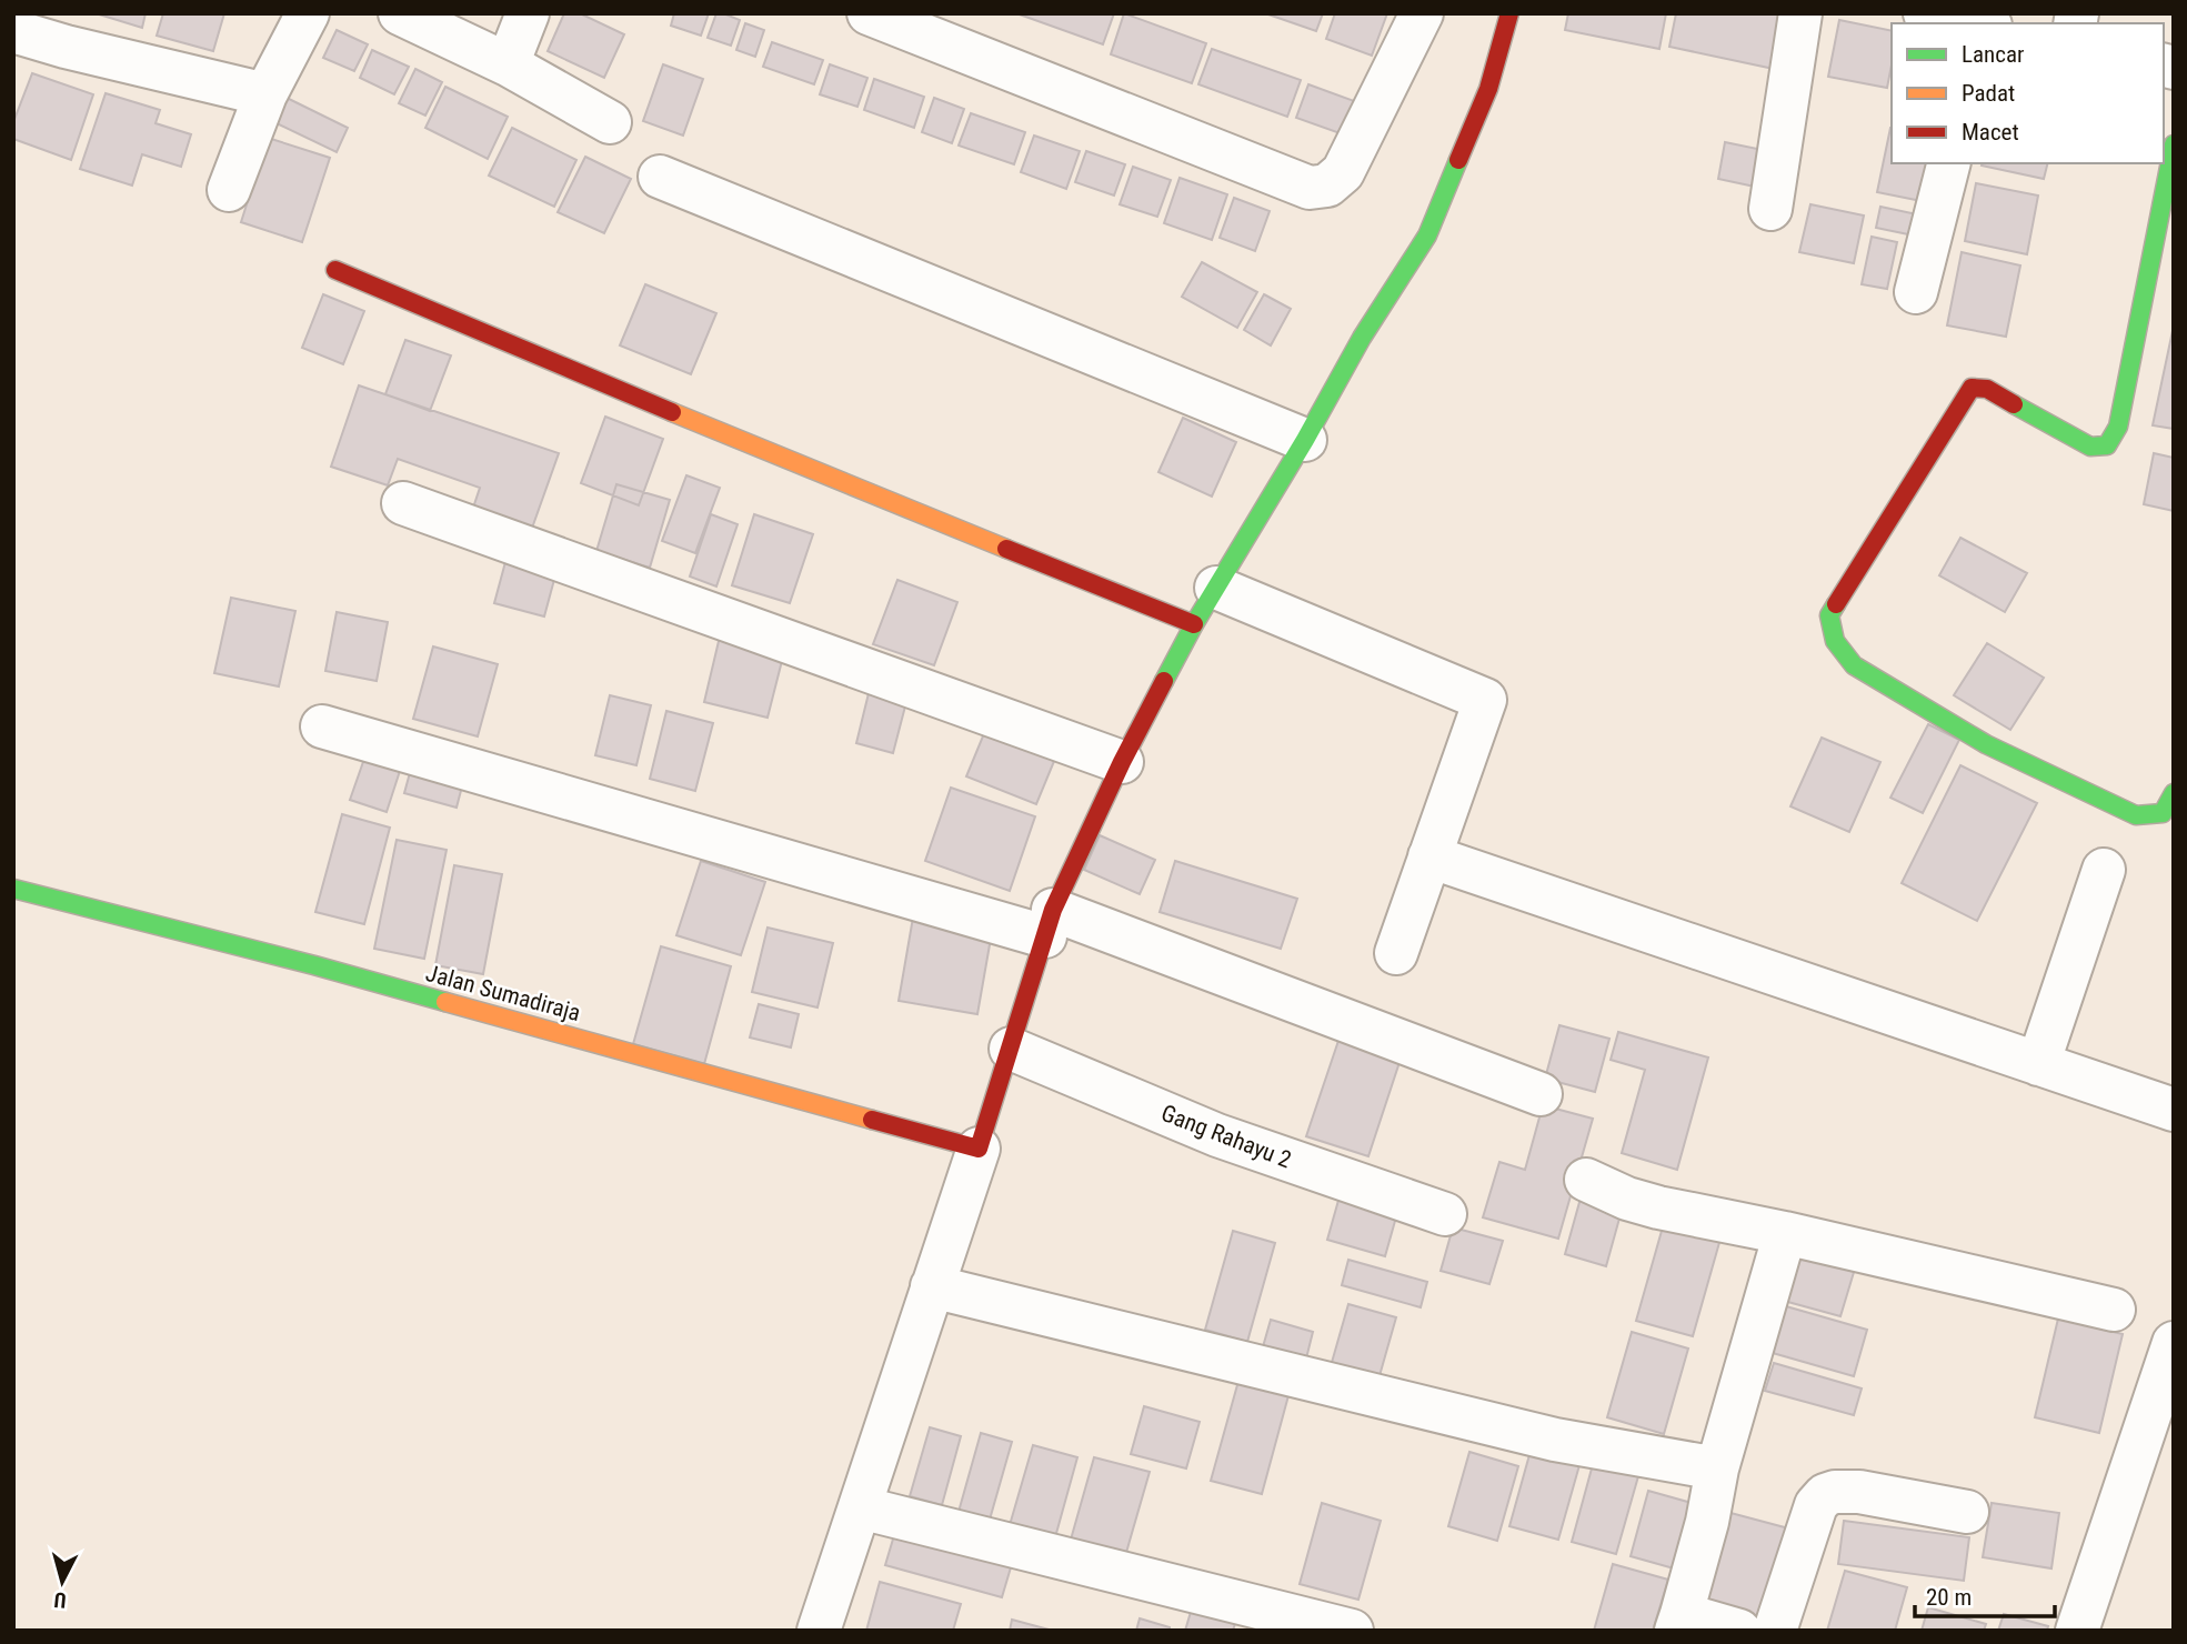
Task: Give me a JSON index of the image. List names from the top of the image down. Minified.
{"streets":{"street":["Jalan Sumadiraja","Gang Rahayu 2"]},"legend":["Lancar","Padat","Macet"],"scale_bar":"20 m","north":"bottom"}
